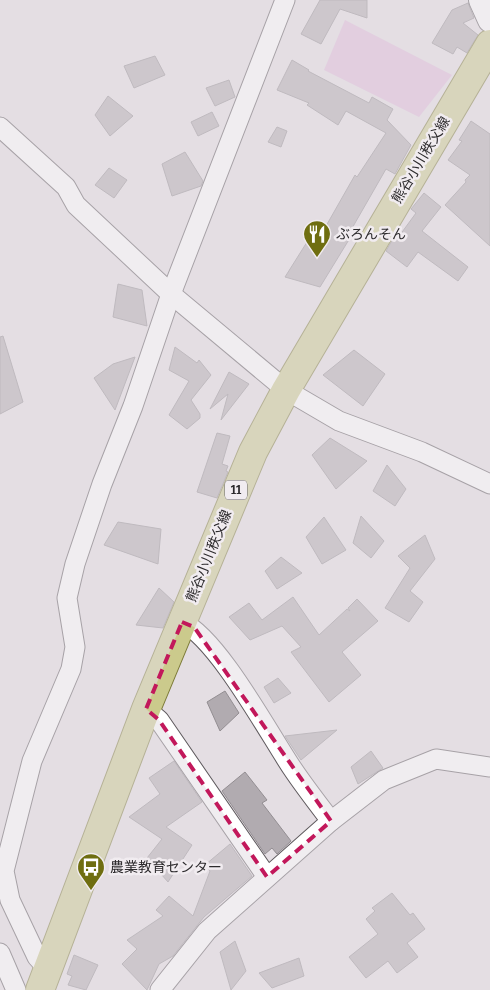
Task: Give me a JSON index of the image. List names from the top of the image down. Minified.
{"streets":{"main road":["熊谷小川秩父線","11"]},"places":{"restaurant":["ぶろんそん"],"bus stop":["農業教育センター"]}}
